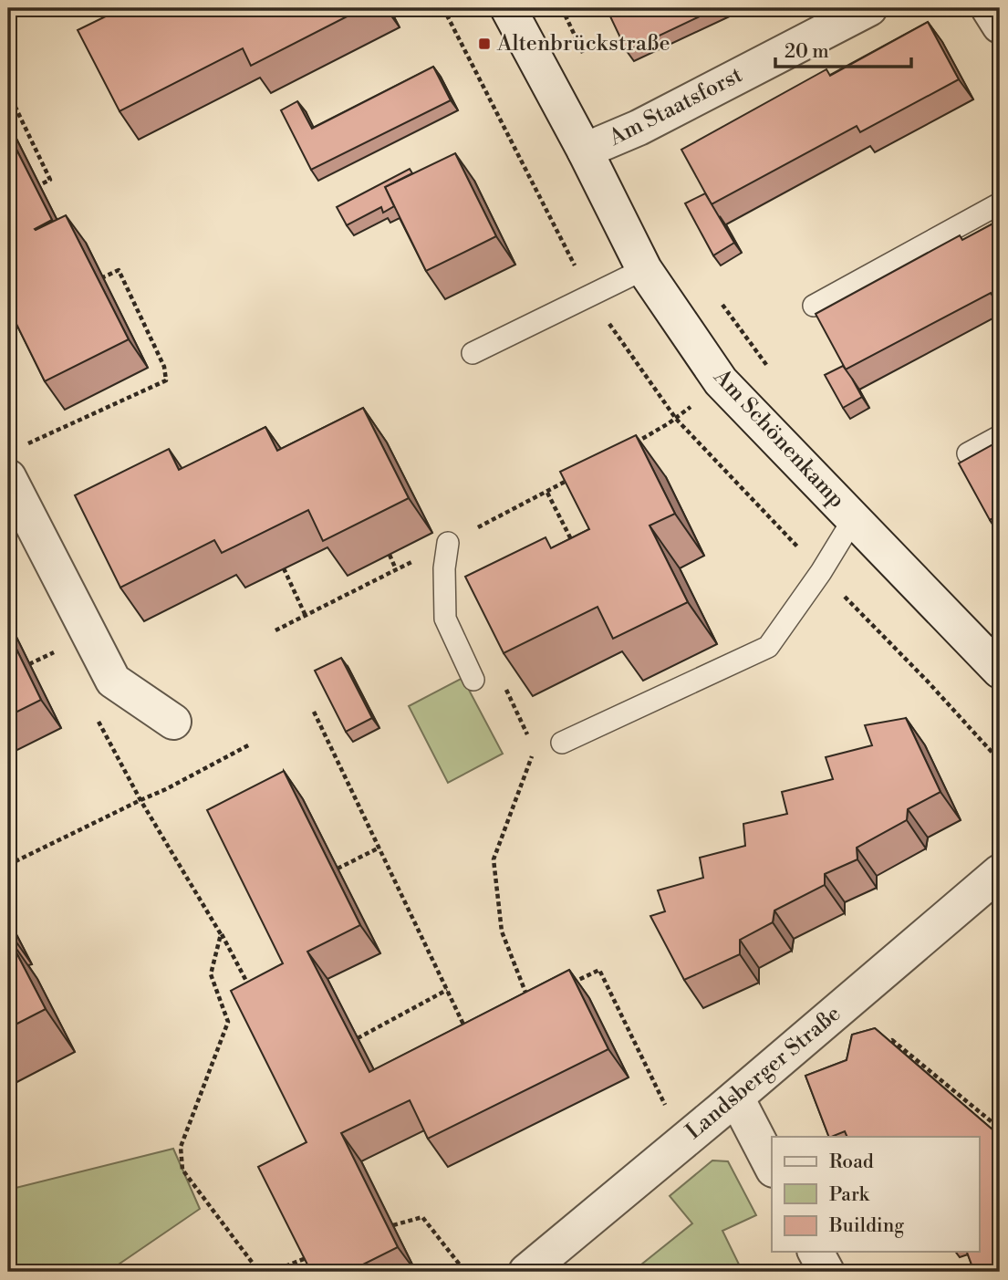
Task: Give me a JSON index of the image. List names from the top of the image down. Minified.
{"streets":{"street":["Am Staatsforst","Am Schönenkamp","Landsberger Straße"]},"crossings":[["Am Staatsforst","Am Schönenkamp"]],"places":{"transit":["Altenbrückstraße"]},"legend":["Road","Park","Building"],"scale_bar":"20 m"}
